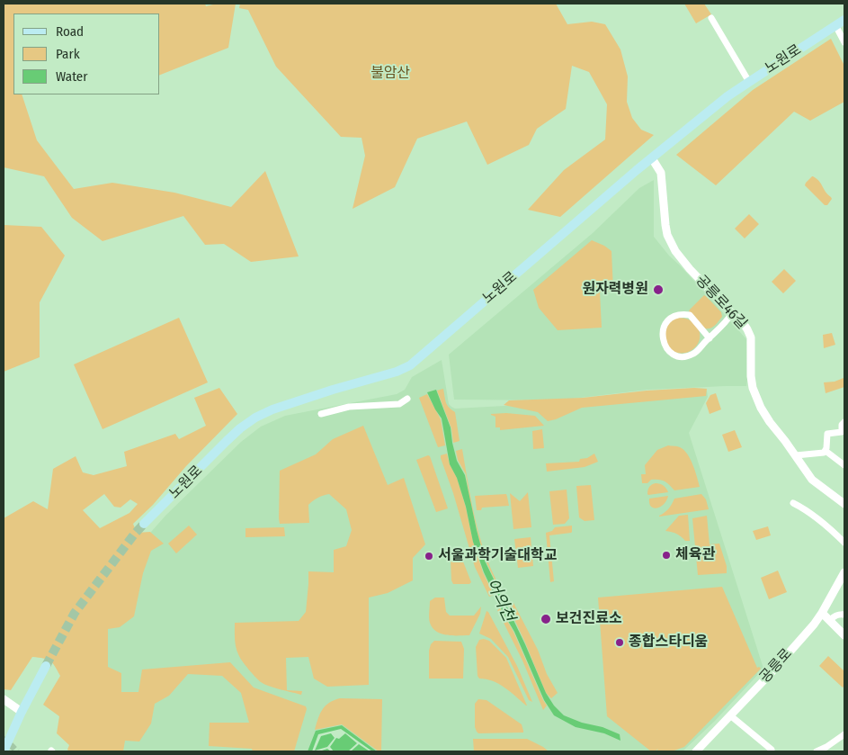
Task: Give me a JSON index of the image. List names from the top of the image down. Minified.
{"streets":{"main road":["노원로"],"street":["공릉로46길","공릉로"]},"crossings":[["노원로","공릉로46길"]],"water":["어의천"],"parks":["불암산"],"places":["원자력병원","체육관","서울과학기술대학교","보건진료소","종합스타디움"],"legend":["Road","Park","Water"]}
